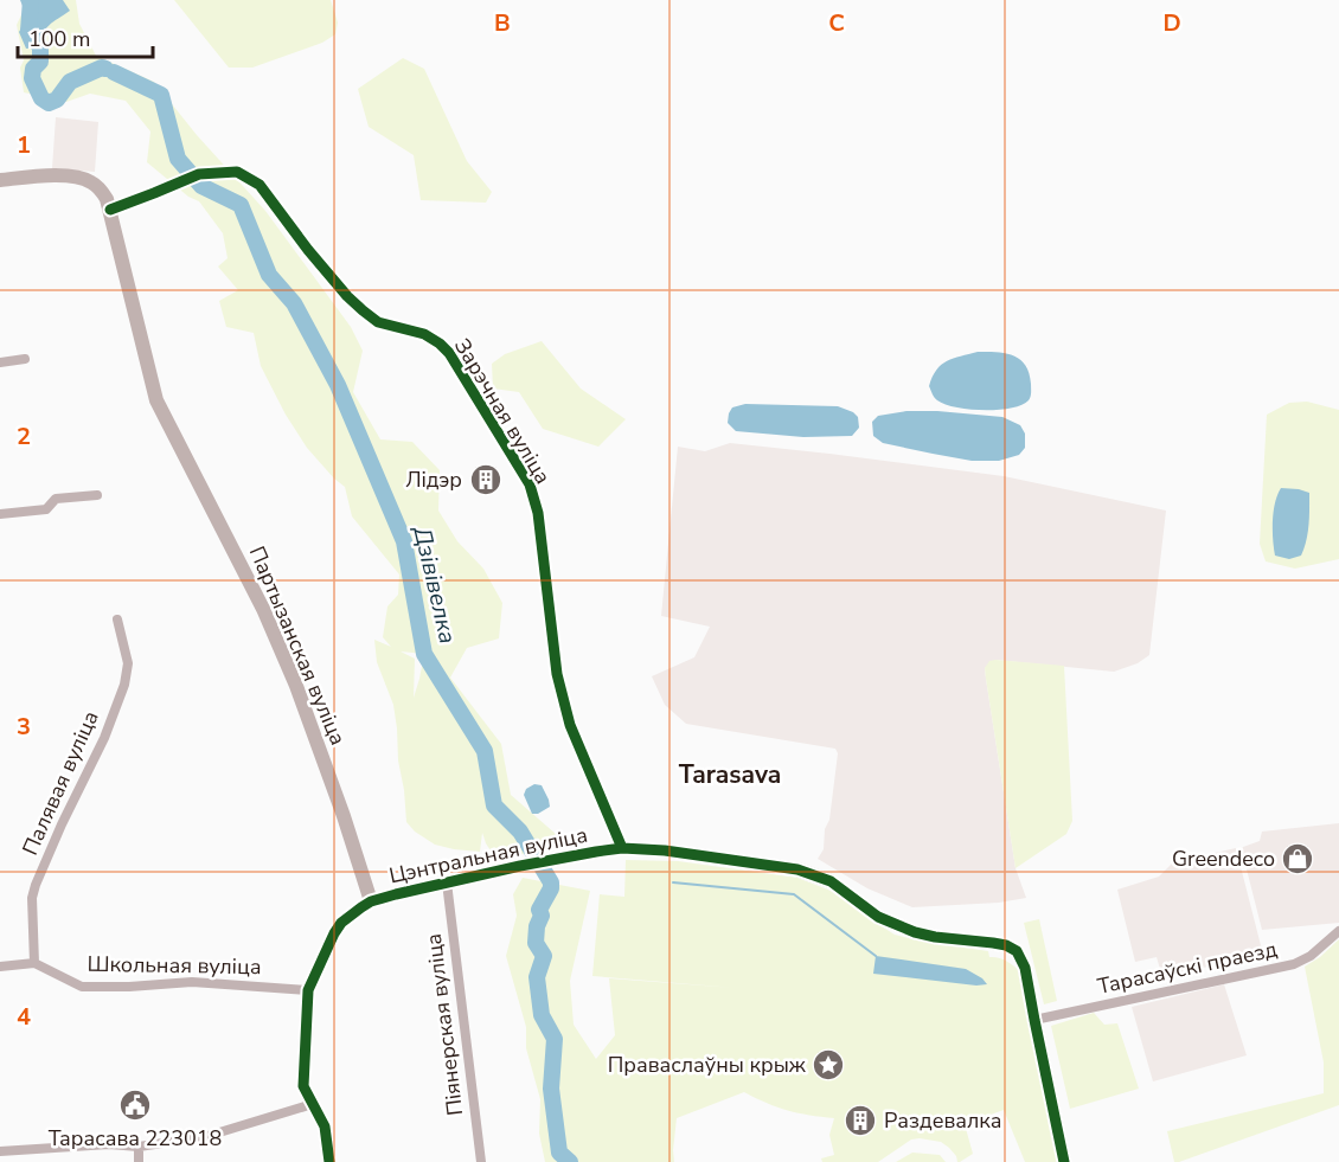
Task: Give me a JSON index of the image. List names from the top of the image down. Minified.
{"streets":{"street":["Зарэчная вуліца","Партызанская вуліца","Палявая вуліца","Цэнтральная вуліца","Школьная вуліца","Тарасаўскі праезд","Піянерская вуліца"]},"crossings":[["Зарэчная вуліца","Партызанская вуліца"],["Зарэчная вуліца","Цэнтральная вуліца"],["Партызанская вуліца","Цэнтральная вуліца"],["Палявая вуліца","Школьная вуліца"],["Цэнтральная вуліца","Тарасаўскі праезд"],["Цэнтральная вуліца","Піянерская вуліца"]],"districts":["Tarasava"],"water":["Дзівівелка"],"places":{"building":["Лідэр","Раздевалка"],"shop":["Greendeco"],"place":["Праваслаўны крыж"],"public building":["Тарасава 223018"]},"scale_bar":"100 m","grid":{"columns":["B","C","D"],"rows":["1","2","3","4"]}}
